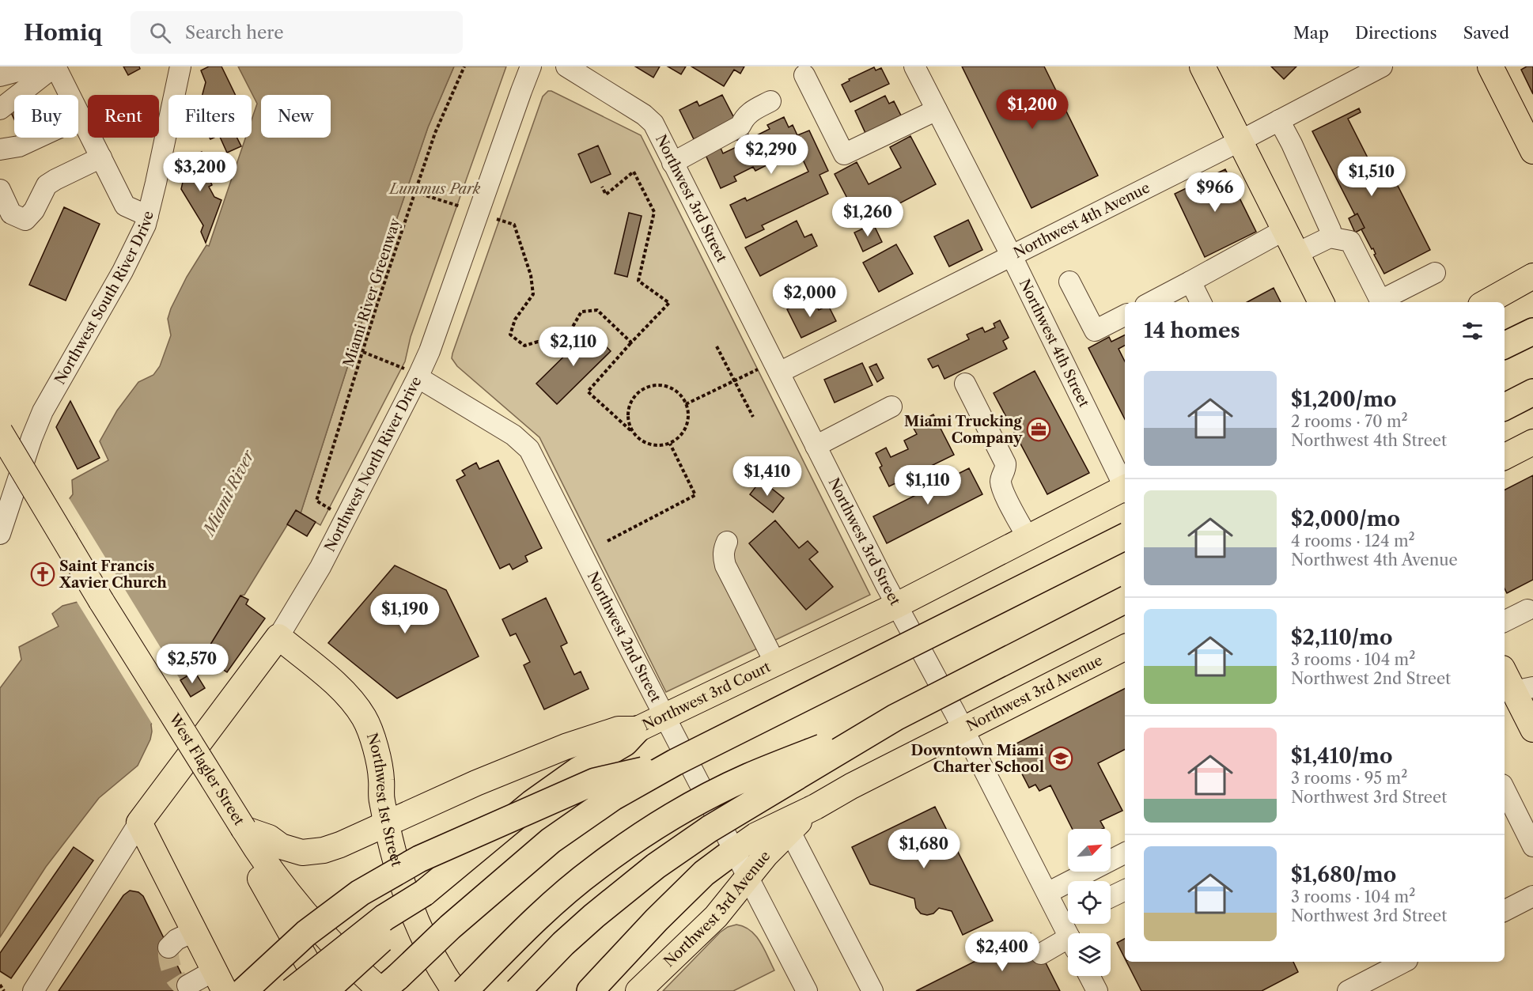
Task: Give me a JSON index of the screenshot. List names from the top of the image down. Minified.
{"streets":{"main road":["Northwest North River Drive","Northwest 3rd Avenue","Northwest 3rd Court","West Flagler Street","Northwest 1st Street"],"street":["Northwest 3rd Street","Northwest 4th Avenue","Northwest South River Drive","Northwest 4th Street","Northwest 2nd Street"],"path":["Miami River Greenway"]},"crossings":[["Northwest 3rd Street","Northwest 4th Avenue"],["Northwest 3rd Street","Northwest 3rd Avenue"],["Northwest 3rd Street","Northwest 3rd Court"],["Northwest 4th Avenue","Northwest 4th Street"],["Northwest North River Drive","Northwest 2nd Street"],["Northwest North River Drive","Northwest 1st Street"],["Northwest 2nd Street","Northwest 3rd Avenue"],["Northwest 2nd Street","Northwest 3rd Court"],["Northwest 3rd Court","West Flagler Street"],["Northwest 3rd Court","Northwest 1st Street"]],"water":["Miami River"],"parks":["Lummus Park"],"places":{"office":["Miami Trucking Company"],"church":["Saint Francis Xavier Church"],"school or university":["Downtown Miami Charter School"]},"north":"top right","page":{"header":"Homiq","search":"Search here","nav":["Map","Directions","Saved"],"price":["$1,200","$2,290","$3,200","$1,510","$966","$1,260","$2,000","$2,110","$1,410","$1,110","$1,190","$2,570","$1,680","$2,400"],"chip":["Buy","Rent","Filters","New"],"heading":"14 homes","list":[{"name":"$1,200/mo","note":"2 rooms · 70 m² · Northwest 4th Street"},{"name":"$2,000/mo","note":"4 rooms · 124 m² · Northwest 4th Avenue"},{"name":"$2,110/mo","note":"3 rooms · 104 m² · Northwest 2nd Street"},{"name":"$1,410/mo","note":"3 rooms · 95 m² · Northwest 3rd Street"},{"name":"$1,680/mo","note":"3 rooms · 104 m² · Northwest 3rd Street"}]}}
